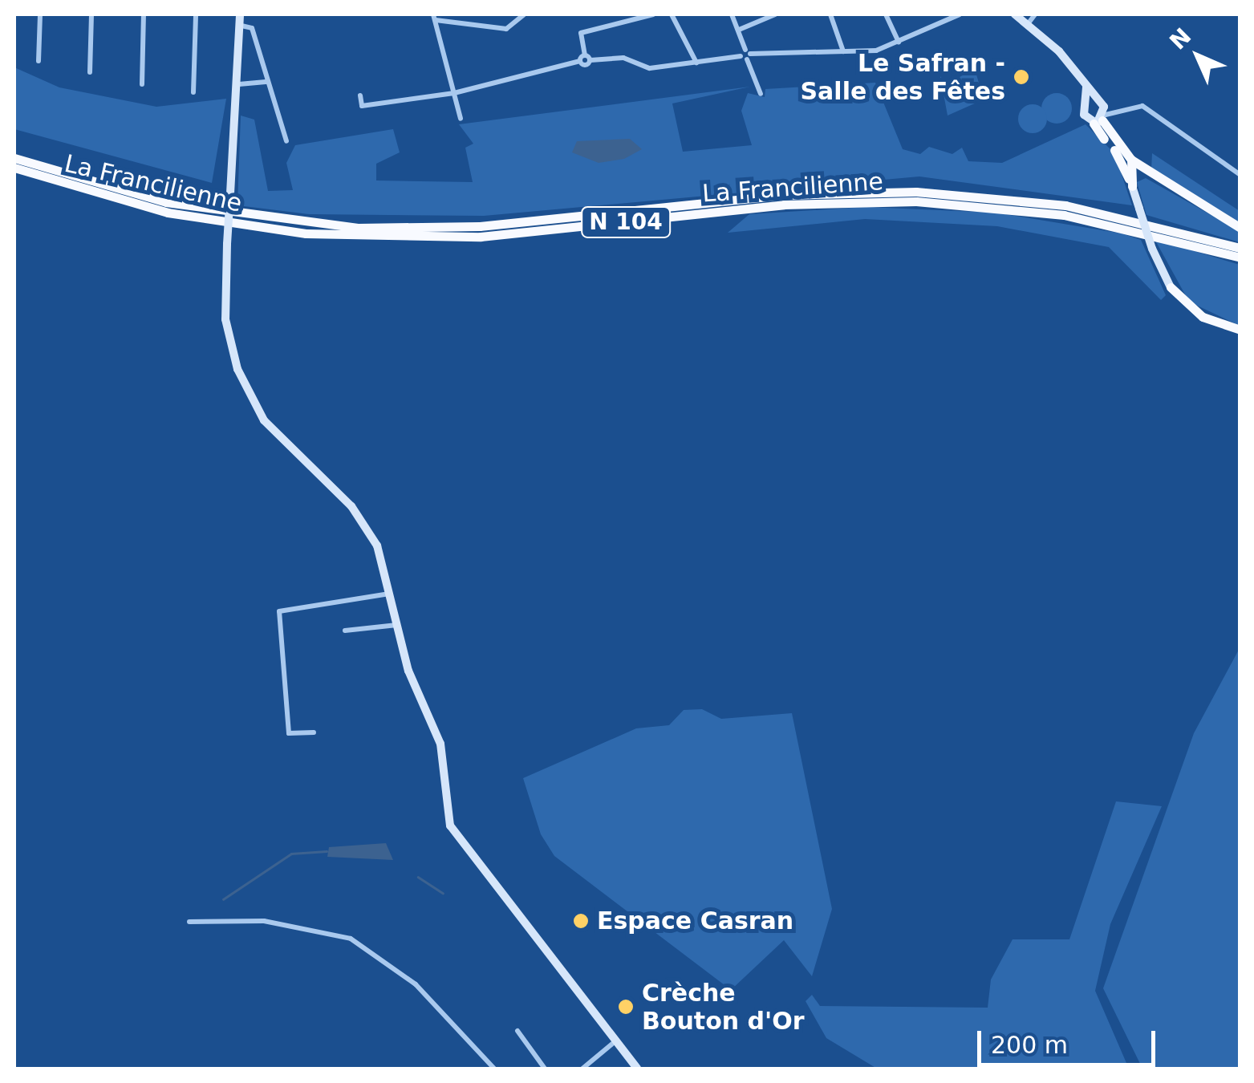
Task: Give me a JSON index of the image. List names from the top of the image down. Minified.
{"streets":{"highway":["La Francilienne","N 104"]},"places":["Le Safran - Salle des Fêtes","Espace Casran","Crèche Bouton d'Or"],"scale_bar":"200 m","north":"top left"}
